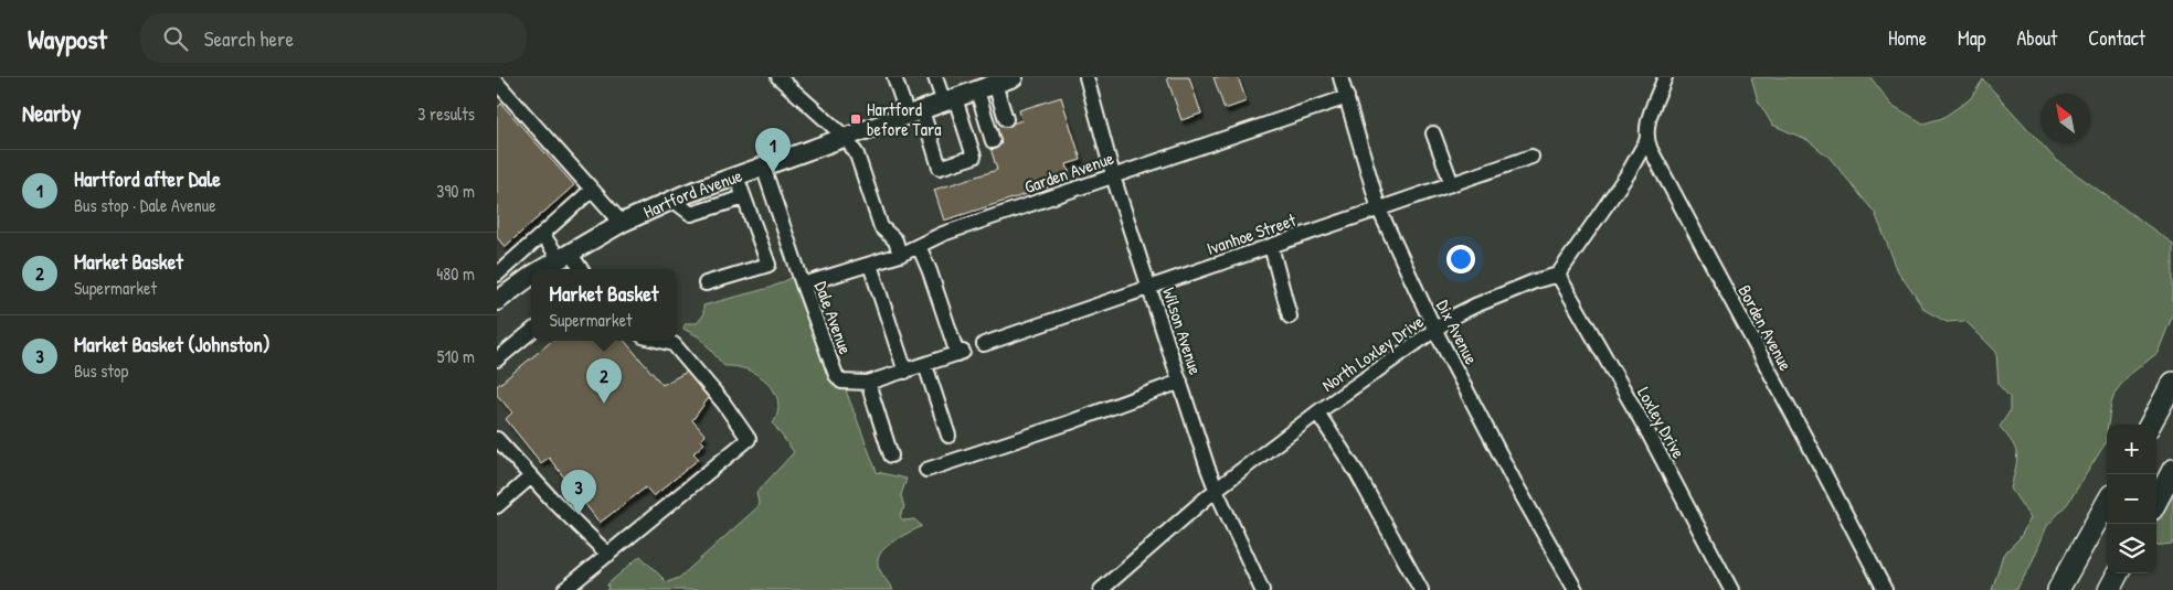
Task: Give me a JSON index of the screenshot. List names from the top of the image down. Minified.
{"streets":{"main road":["Hartford Avenue"],"street":["Garden Avenue","Ivanhoe Street","Dale Avenue","Borden Avenue","Wilson Avenue","Dix Avenue","North Loxley Drive","Loxley Drive"]},"crossings":[["Garden Avenue","Dale Avenue"],["Garden Avenue","Wilson Avenue"],["Garden Avenue","Dix Avenue"],["Hartford Avenue","Dale Avenue"],["Ivanhoe Street","Wilson Avenue"],["Ivanhoe Street","Dix Avenue"],["Wilson Avenue","North Loxley Drive"],["Dix Avenue","North Loxley Drive"],["North Loxley Drive","Loxley Drive"]],"places":{"transit":["Hartford before Tara"]},"north":"top left","page":{"header":"Waypost","search":"Search here","nav":["Home","Map","About","Contact"],"heading":["Nearby","3 results"],"pins":["1","2","3"],"list":[{"mark":"1","name":"Hartford after Dale","note":"Bus stop · Dale Avenue","value":"390 m"},{"mark":"2","name":"Market Basket","note":"Supermarket","value":"480 m"},{"mark":"3","name":"Market Basket (Johnston)","note":"Bus stop","value":"510 m"}],"popup":["Market Basket","Supermarket"],"map_buttons":["+","−"]}}
